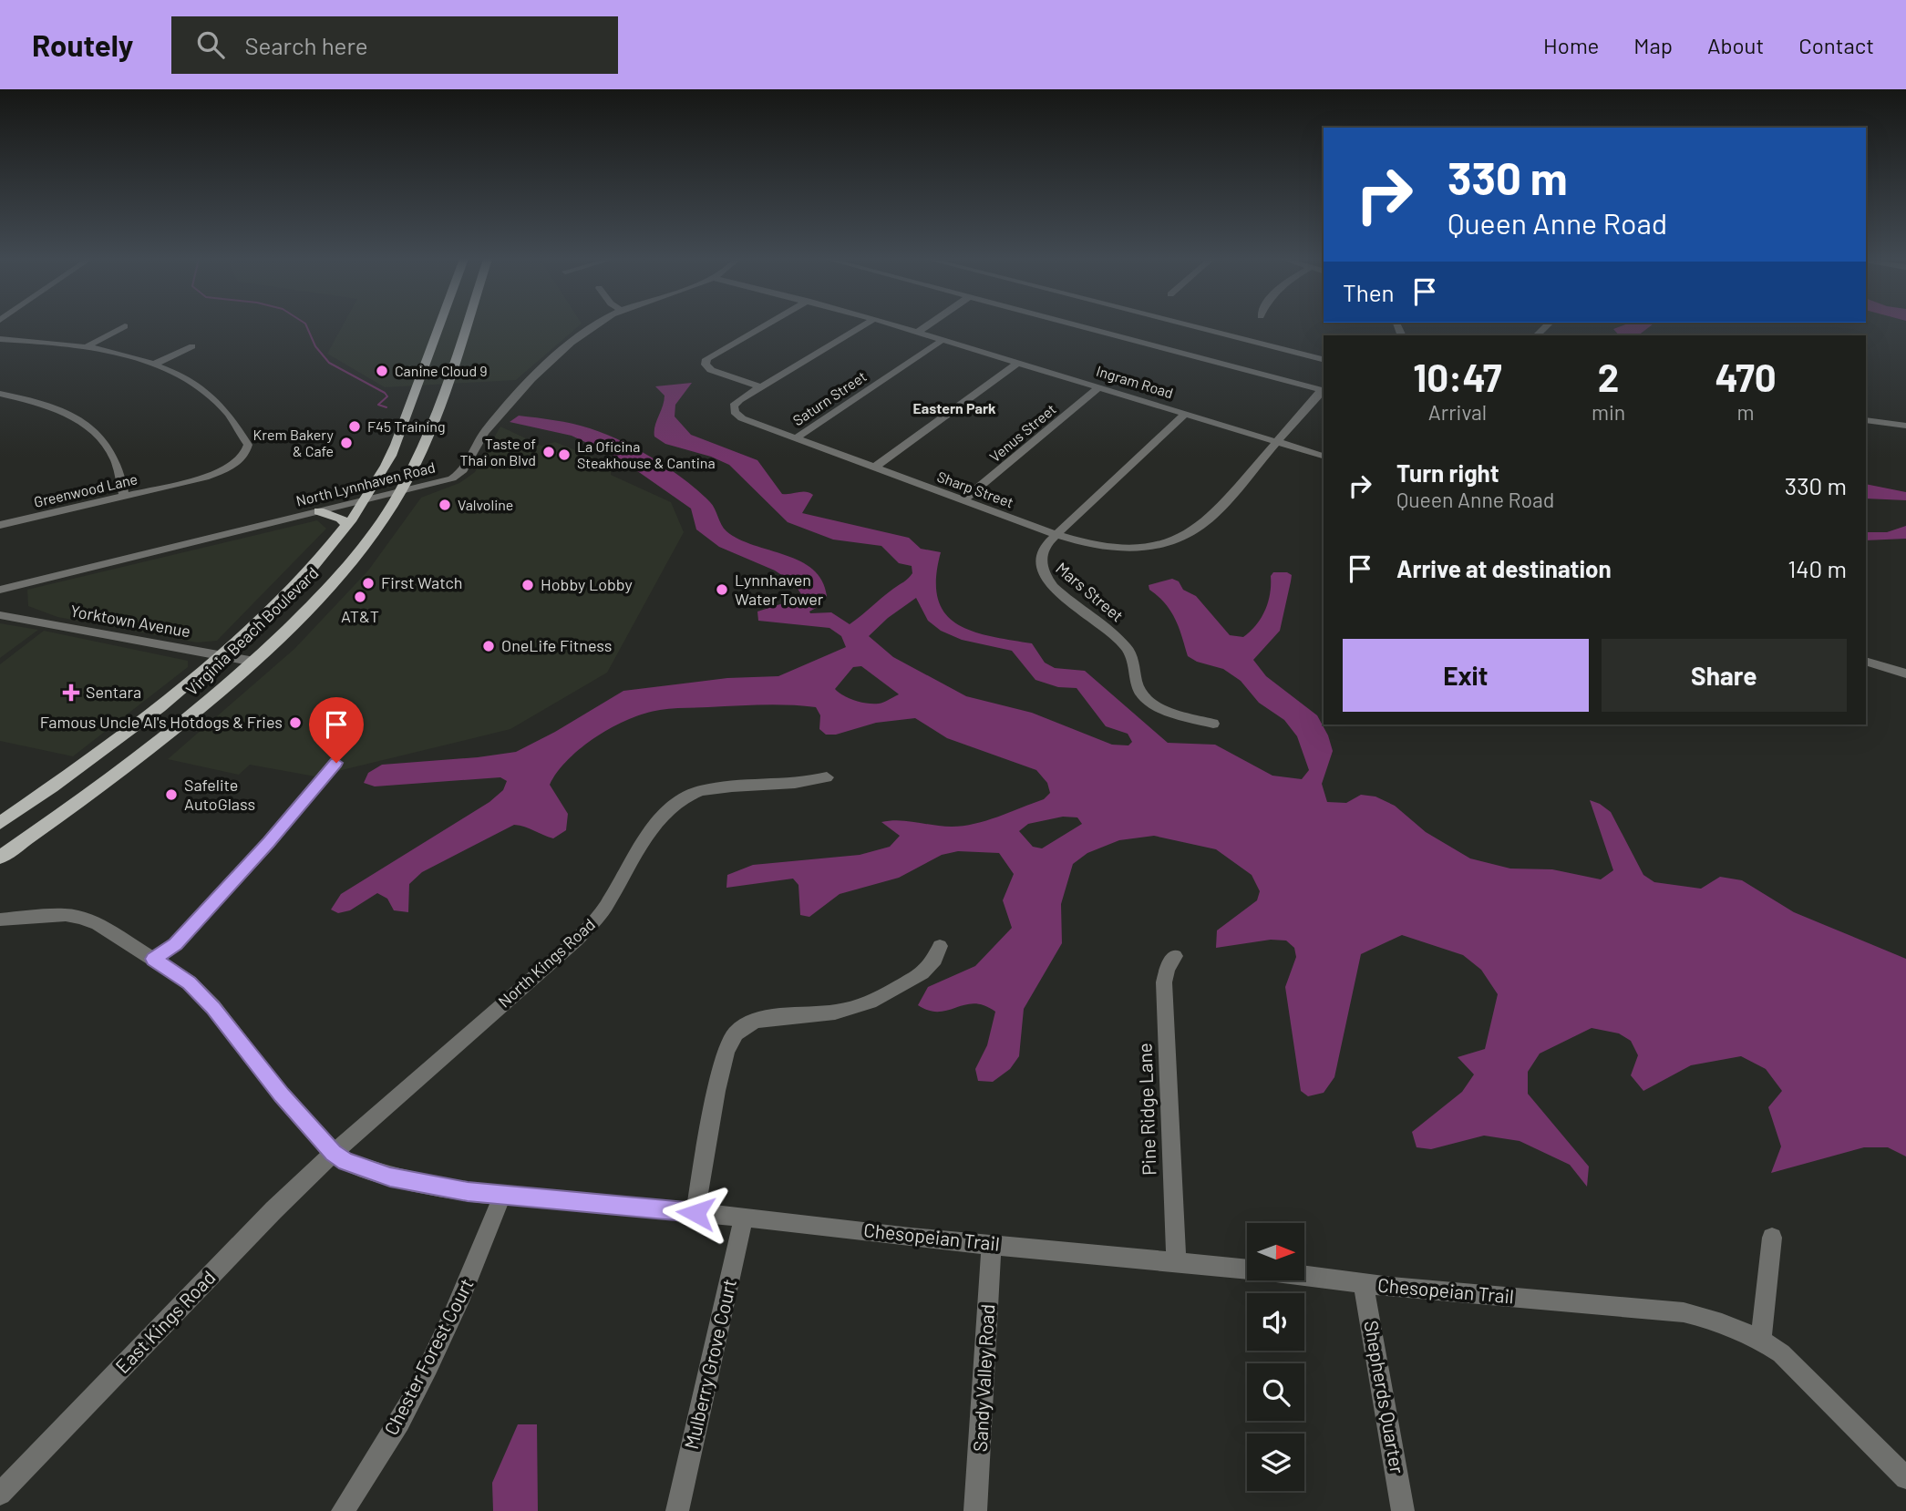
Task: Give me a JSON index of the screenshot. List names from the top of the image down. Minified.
{"streets":{"main road":["Virginia Beach Boulevard"],"street":["Ingram Road","Saturn Street","Venus Street","North Lynnhaven Road","Sharp Street","Greenwood Lane","Mars Street","Yorktown Avenue","North Kings Road","Pine Ridge Lane","Chesopeian Trail","East Kings Road","Chester Forest Court","Mulberry Grove Court","Sandy Valley Road","Shepherds Quarter"]},"crossings":[["Ingram Road","Saturn Street"],["Ingram Road","Venus Street"],["Ingram Road","Sharp Street"],["Ingram Road","Mars Street"],["Saturn Street","Sharp Street"],["Venus Street","Sharp Street"],["North Lynnhaven Road","Virginia Beach Boulevard"],["Sharp Street","Mars Street"],["Yorktown Avenue","Virginia Beach Boulevard"],["North Kings Road","Chesopeian Trail"],["North Kings Road","East Kings Road"],["Pine Ridge Lane","Chesopeian Trail"],["Chesopeian Trail","East Kings Road"],["Chesopeian Trail","Chester Forest Court"],["Chesopeian Trail","Mulberry Grove Court"],["Chesopeian Trail","Sandy Valley Road"],["Chesopeian Trail","Shepherds Quarter"]],"districts":["Eastern Park"],"places":{"other":["Canine Cloud 9","F45 Training","Krem Bakery & Cafe","Taste of Thai on Blvd","La Oficina Steakhouse & Cantina","Valvoline","First Watch","Hobby Lobby","Lynnhaven Water Tower","AT&T","OneLife Fitness","Famous Uncle Al's Hotdogs & Fries","Safelite AutoGlass"],"health":["Sentara"]},"north":"right","page":{"header":"Routely","search":"Search here","nav":["Home","Map","About","Contact"],"turn":["330 m","Queen Anne Road"],"then":"Then","eta":["10:47","Arrival","2","min","470","m"],"list":[{"name":"Turn right","note":"Queen Anne Road","value":"330 m"},{"name":"Arrive at destination","value":"140 m"}],"buttons":["Exit","Share"]}}
